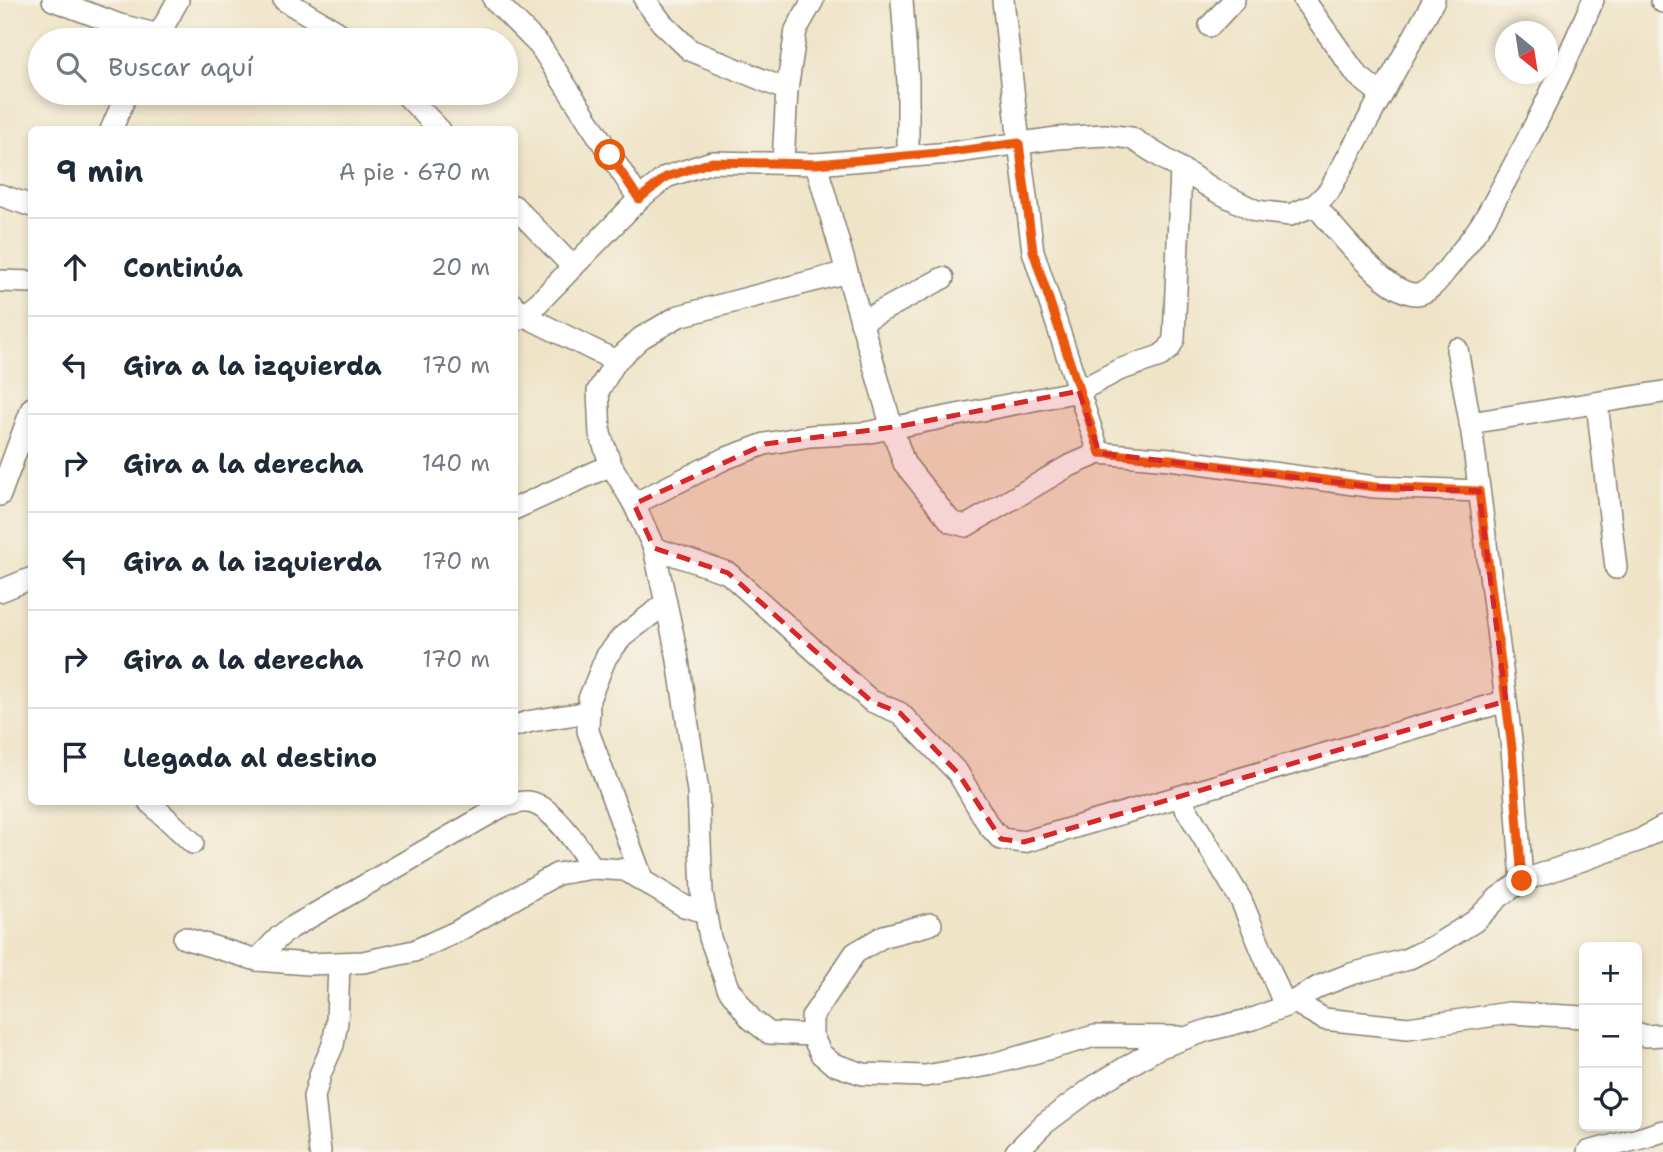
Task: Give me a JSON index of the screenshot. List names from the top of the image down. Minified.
{"north":"bottom right","page":{"search":"Buscar aquí","heading":["9 min","A pie · 670 m"],"list":[["Continúa","20 m"],["Gira a la izquierda","170 m"],["Gira a la derecha","140 m"],["Gira a la izquierda","170 m"],["Gira a la derecha","170 m"],"Llegada al destino"],"map_buttons":["+","−"]}}
